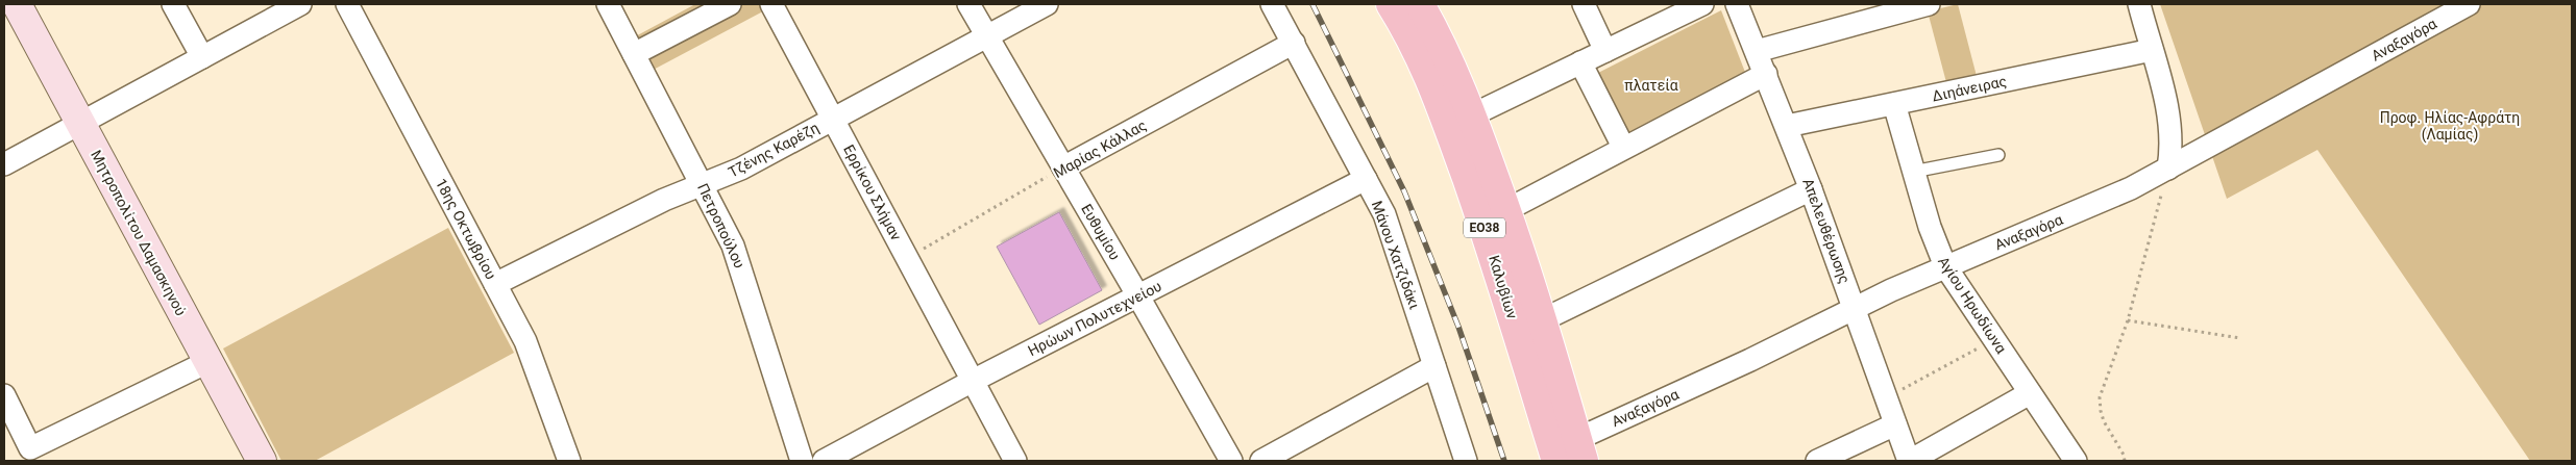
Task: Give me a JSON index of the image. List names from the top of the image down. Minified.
{"streets":{"main road":["ΕΟ38","Καλυβίων"],"street":["Αναξαγόρα","Διηάνειρας","Μαρίας Κάλλας","Τζένης Καρέζη","Ερρίκου Σλήμαν","Πετροπούλου","18ης Οκτωβρίου","Απελευθέρωσης","Ευθυμίου","Μητροπολίτου Δαμασκηνού","Μάνου Χατζιδάκι","Αγίου Ηρωδίωνα","Ηρώων Πολυτεχνείου"]},"crossings":[["Αναξαγόρα","Απελευθέρωσης"],["Αναξαγόρα","Καλυβίων"],["Αναξαγόρα","Αγίου Ηρωδίωνα"],["Διηάνειρας","Απελευθέρωσης"],["Διηάνειρας","Αγίου Ηρωδίωνα"],["Μαρίας Κάλλας","Ερρίκου Σλήμαν"],["Μαρίας Κάλλας","Ευθυμίου"],["Μαρίας Κάλλας","Μάνου Χατζιδάκι"],["Τζένης Καρέζη","Ερρίκου Σλήμαν"],["Τζένης Καρέζη","Πετροπούλου"],["Τζένης Καρέζη","18ης Οκτωβρίου"],["Τζένης Καρέζη","Ευθυμίου"],["Ερρίκου Σλήμαν","Ηρώων Πολυτεχνείου"],["Ευθυμίου","Ηρώων Πολυτεχνείου"],["Μάνου Χατζιδάκι","Ηρώων Πολυτεχνείου"]],"parks":["πλατεία","Προφ. Ηλίας-Αφράτη (Λαμίας)"]}
